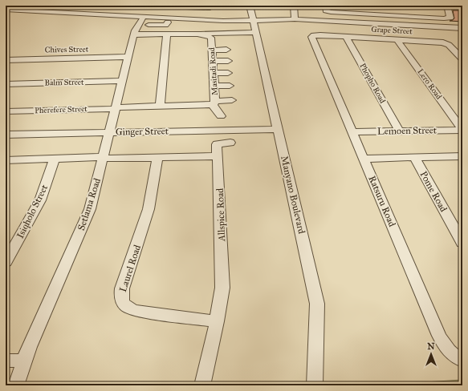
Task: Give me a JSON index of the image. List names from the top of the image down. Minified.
{"streets":{"street":["Grape Street","Chives Street","Masitadi Road","Balm Street","Phopho Road","Lero Road","Pherefere Street","Lemoen Street","Ginger Street","Pome Road","Manyano Boulevard","Ratsuru Road","Setlama Road","Isiqholo Street","Allspice Road","Laurel Road"]},"crossings":[["Grape Street","Phopho Road"],["Grape Street","Lero Road"],["Grape Street","Ratsuru Road"],["Chives Street","Setlama Road"],["Masitadi Road","Pherefere Street"],["Masitadi Road","Setlama Road"],["Balm Street","Setlama Road"],["Phopho Road","Lemoen Street"],["Lero Road","Lemoen Street"],["Pherefere Street","Setlama Road"],["Lemoen Street","Ratsuru Road"],["Ginger Street","Manyano Boulevard"],["Ginger Street","Setlama Road"],["Allspice Road","Laurel Road"]],"north":"top"}
